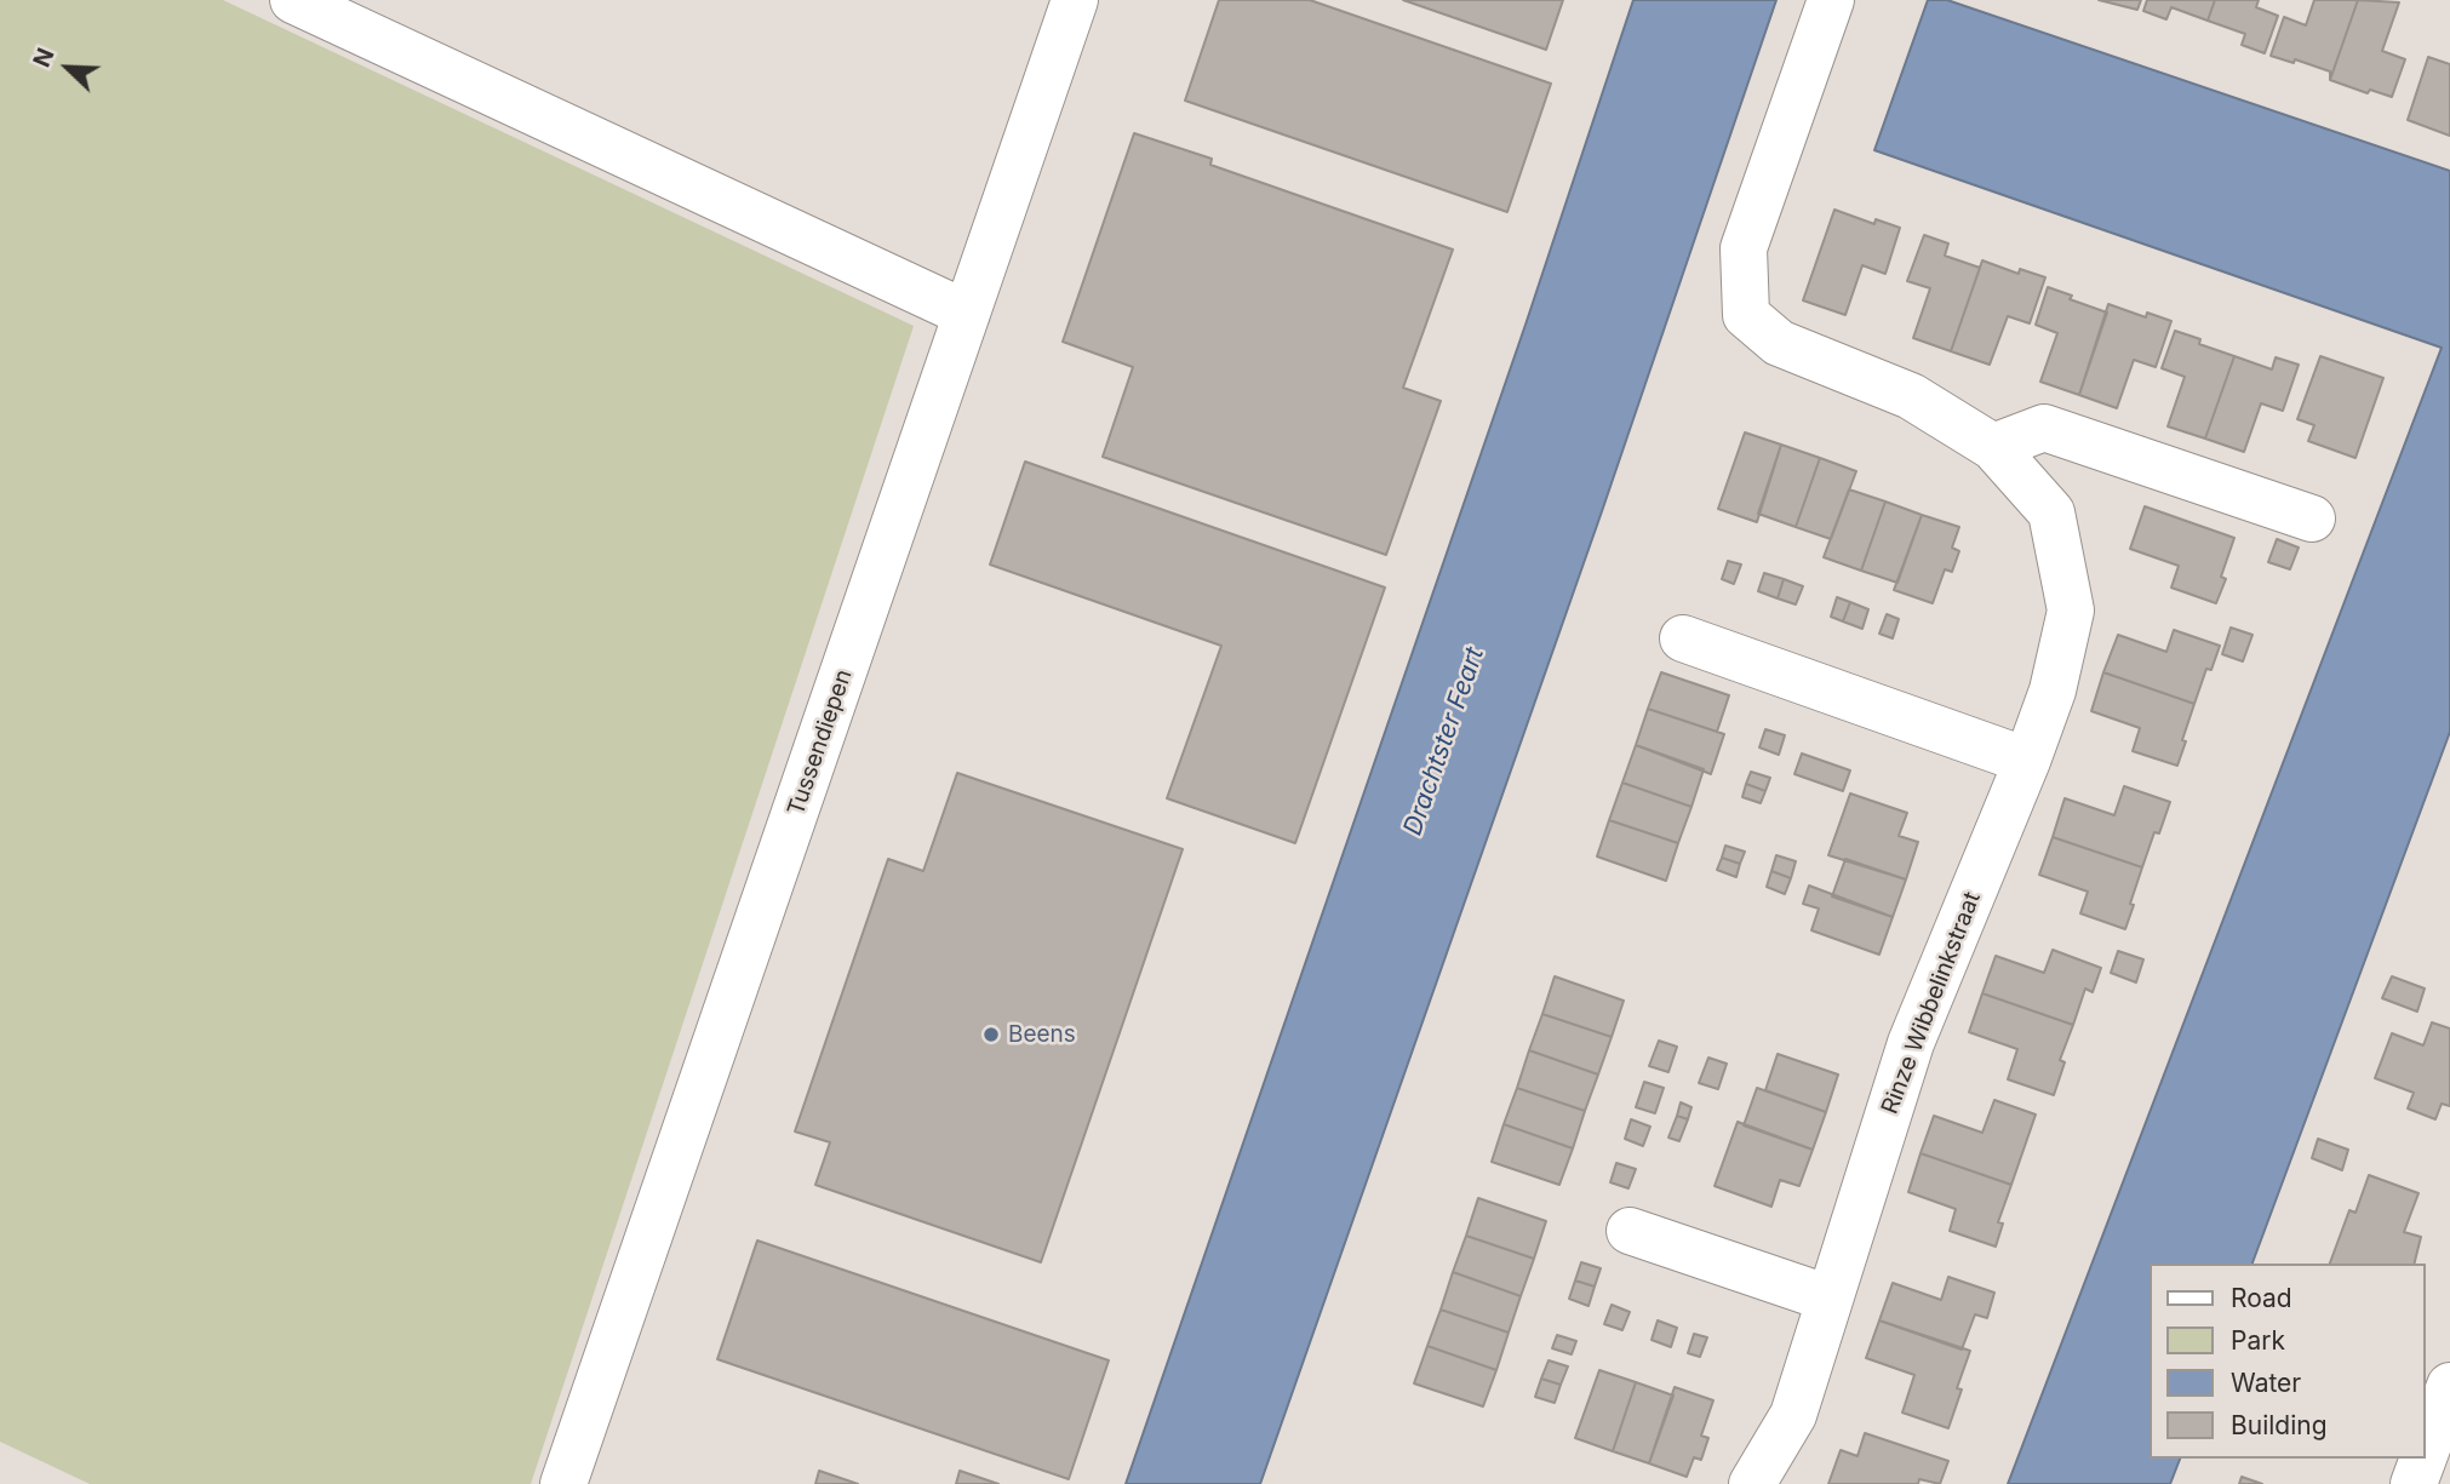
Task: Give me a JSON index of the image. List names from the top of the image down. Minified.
{"streets":{"street":["Tussendiepen","Rinze Wibbelinkstraat"]},"water":["Drachtster Feart"],"places":["Beens"],"legend":["Road","Park","Water","Building"],"north":"top left"}
